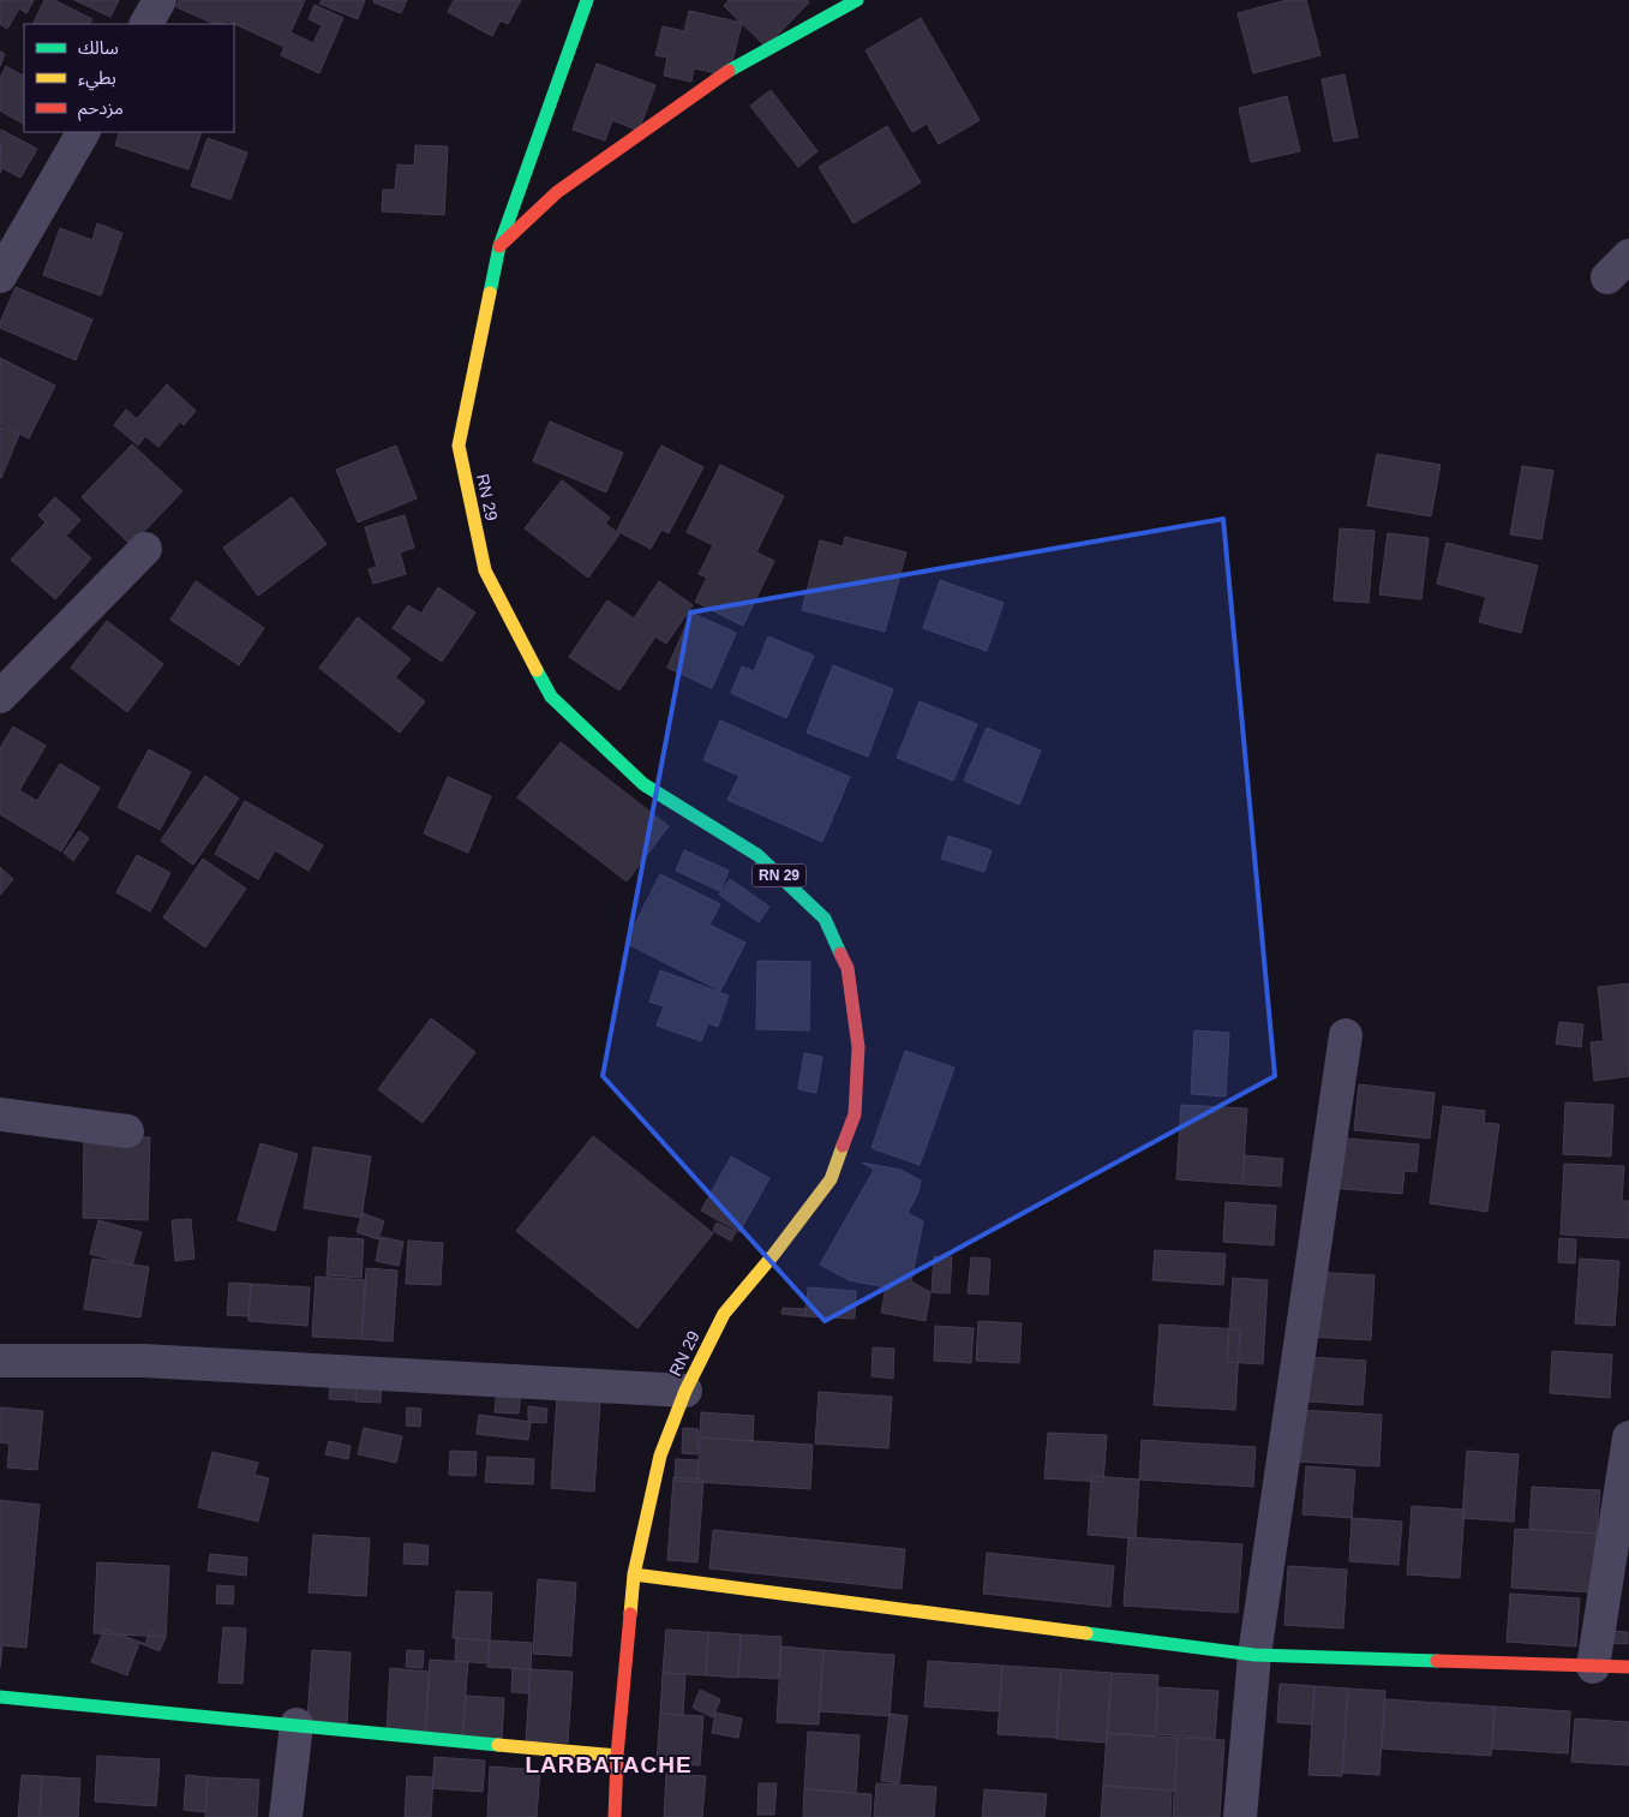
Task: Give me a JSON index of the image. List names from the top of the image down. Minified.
{"streets":{"main road":["RN 29"]},"districts":["LARBATACHE"],"legend":["سالك","بطيء","مزدحم"]}
